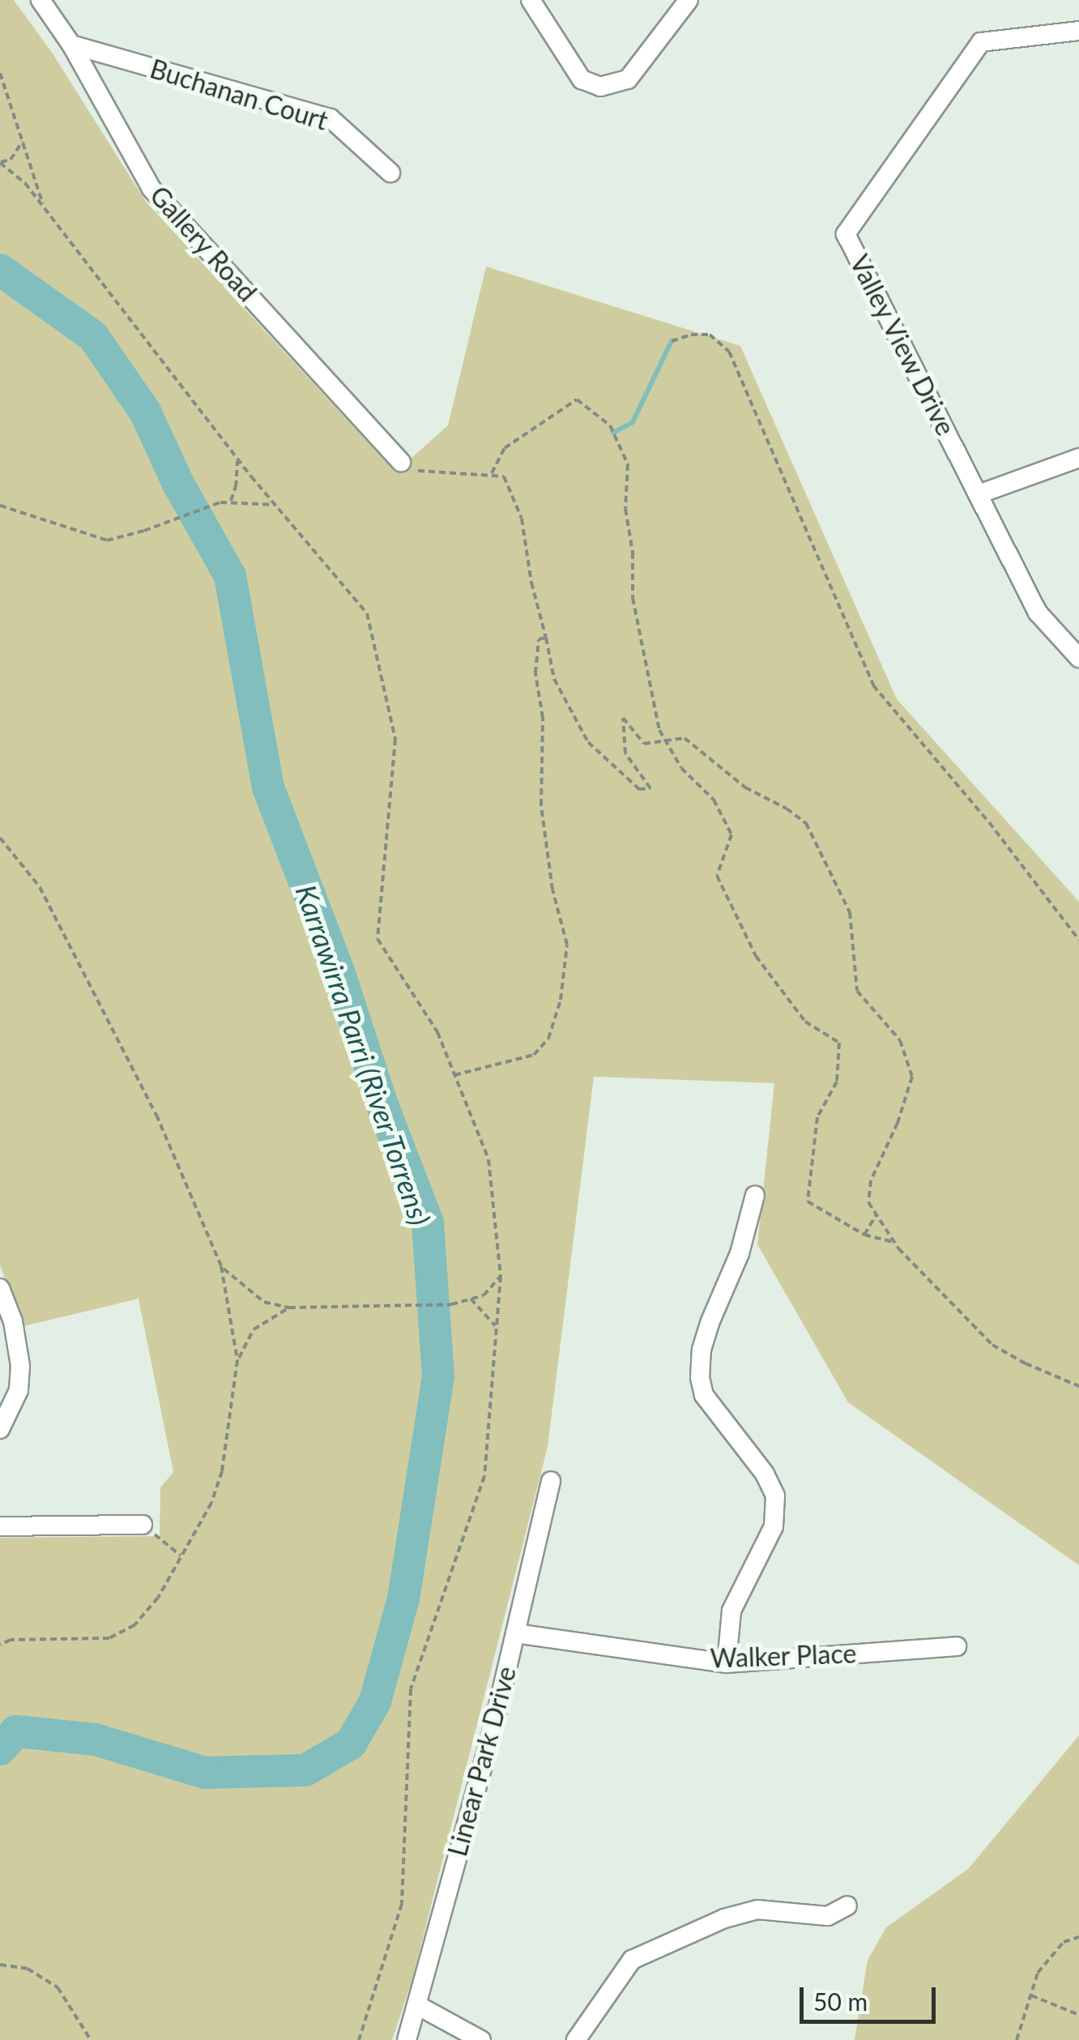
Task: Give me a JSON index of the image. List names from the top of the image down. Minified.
{"streets":{"street":["Buchanan Court","Gallery Road","Valley View Drive","Walker Place","Linear Park Drive"]},"crossings":[["Buchanan Court","Gallery Road"],["Walker Place","Linear Park Drive"]],"water":["Karrawirra Parri (River Torrens)"],"scale_bar":"50 m"}
